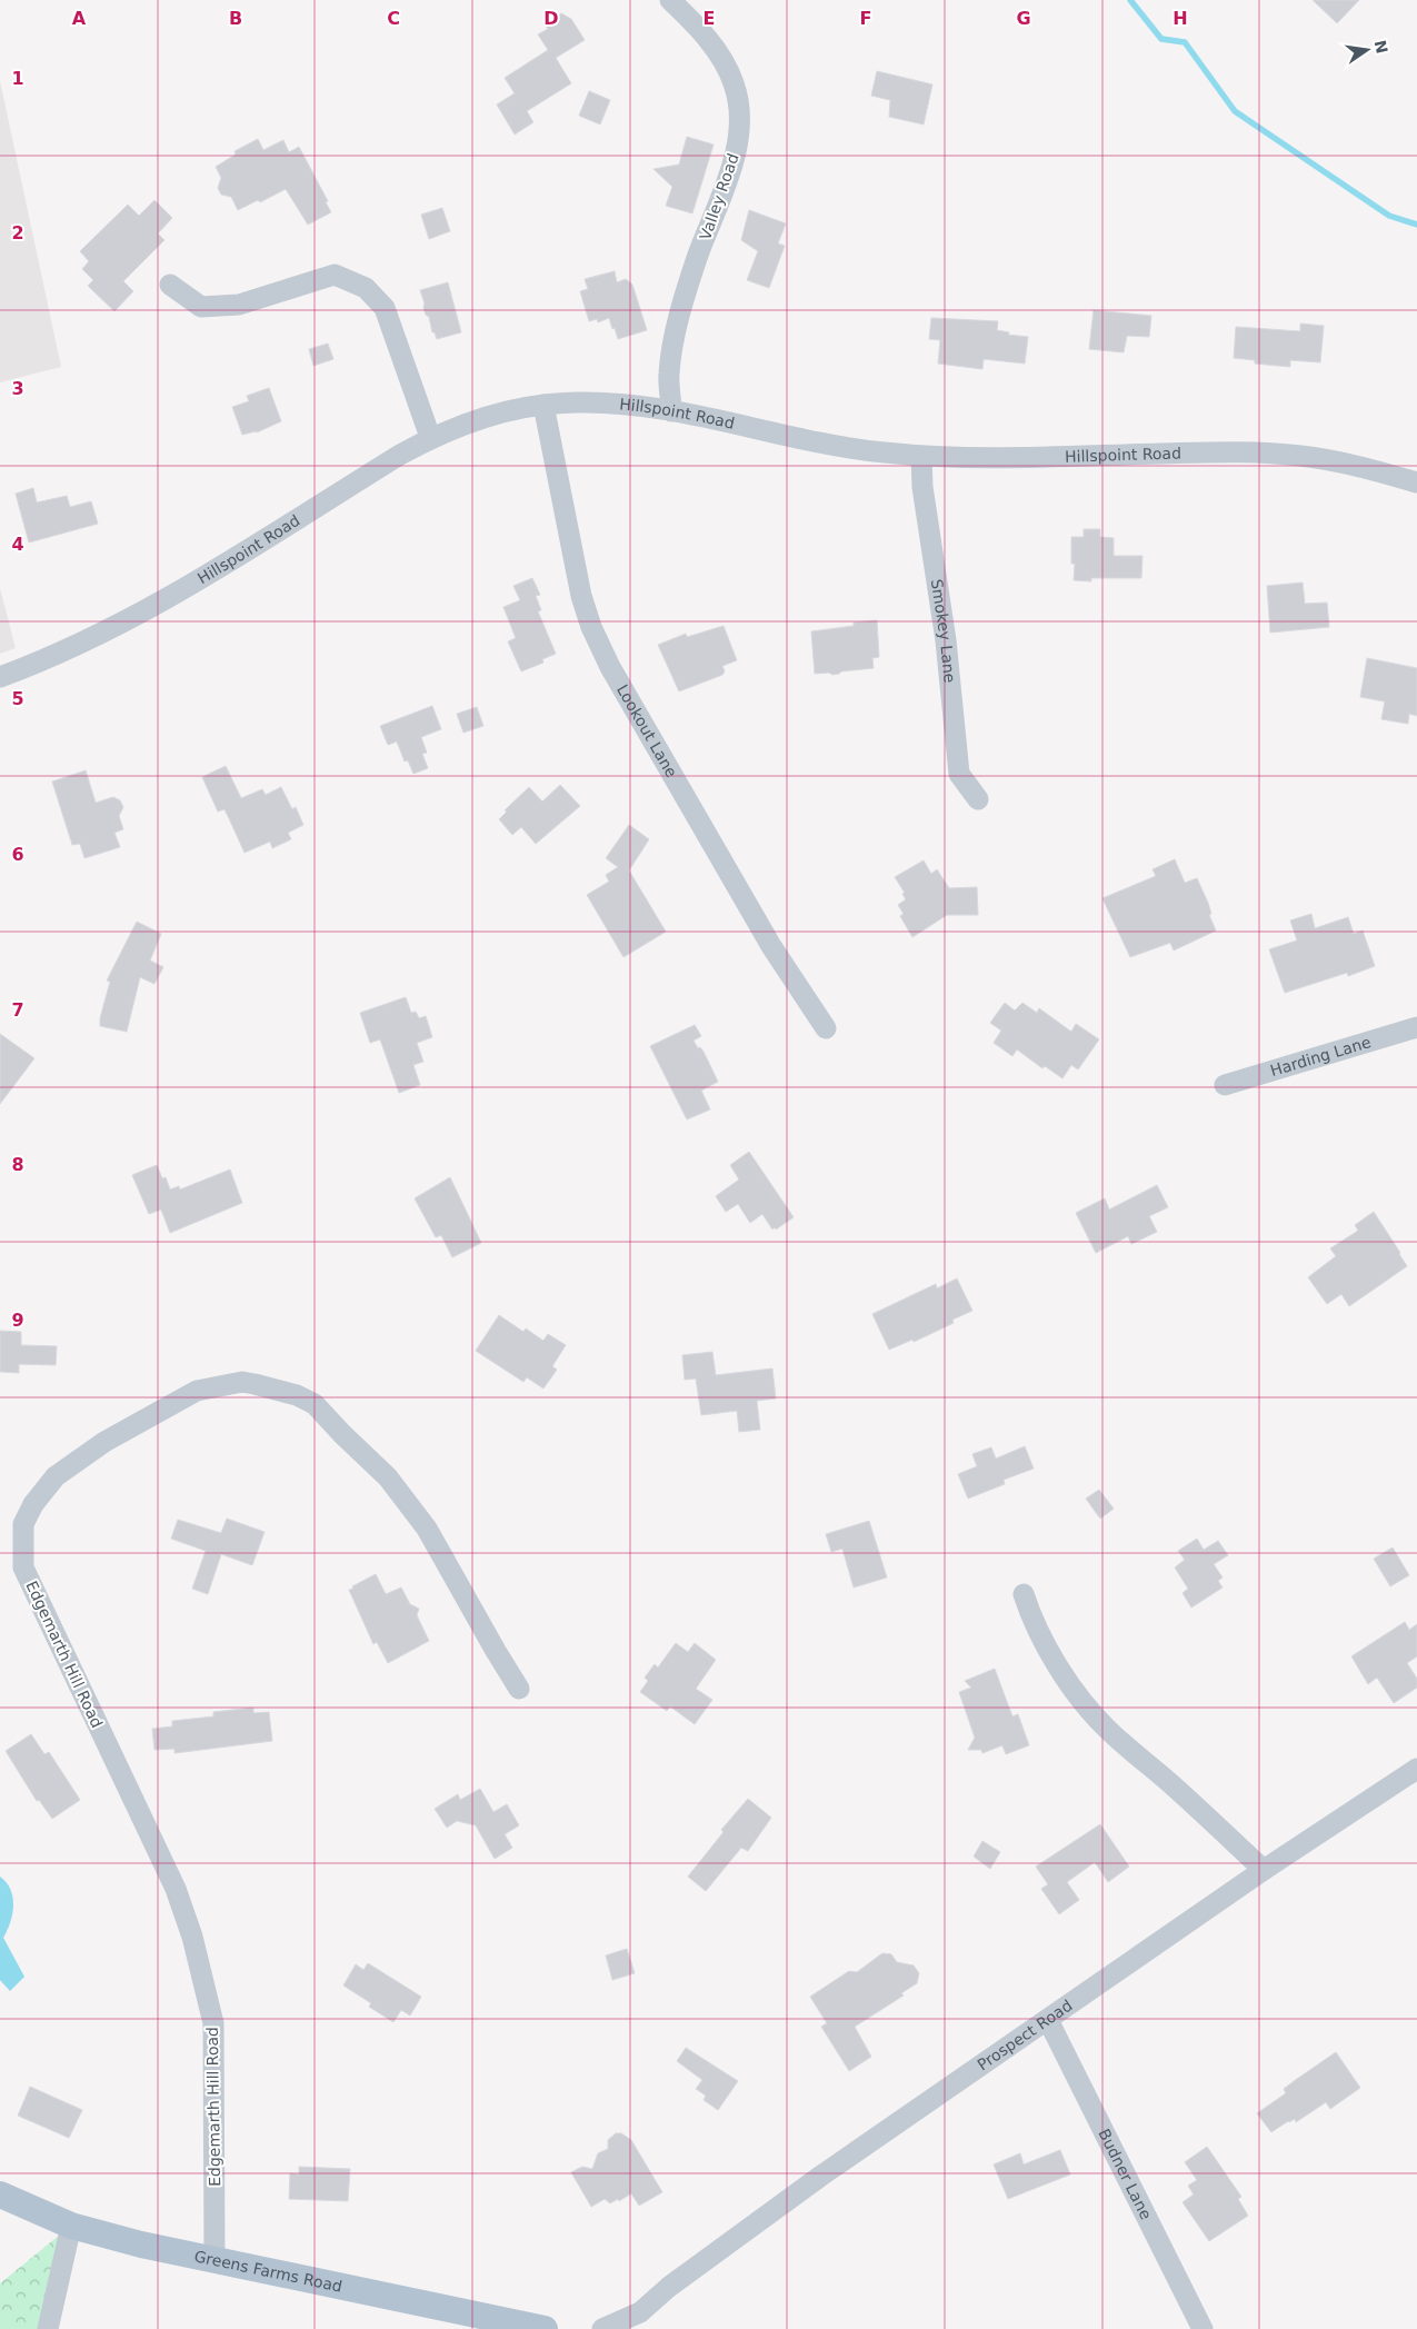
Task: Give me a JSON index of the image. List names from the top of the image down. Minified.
{"streets":{"main road":["Greens Farms Road"],"street":["Valley Road","Hillspoint Road","Smokey Lane","Lookout Lane","Harding Lane","Edgemarth Hill Road","Prospect Road","Budner Lane"]},"crossings":[["Valley Road","Hillspoint Road"],["Hillspoint Road","Smokey Lane"],["Hillspoint Road","Lookout Lane"],["Edgemarth Hill Road","Greens Farms Road"],["Prospect Road","Budner Lane"]],"north":"right","grid":{"columns":["A","B","C","D","E","F","G","H"],"rows":["1","2","3","4","5","6","7","8","9"]}}
